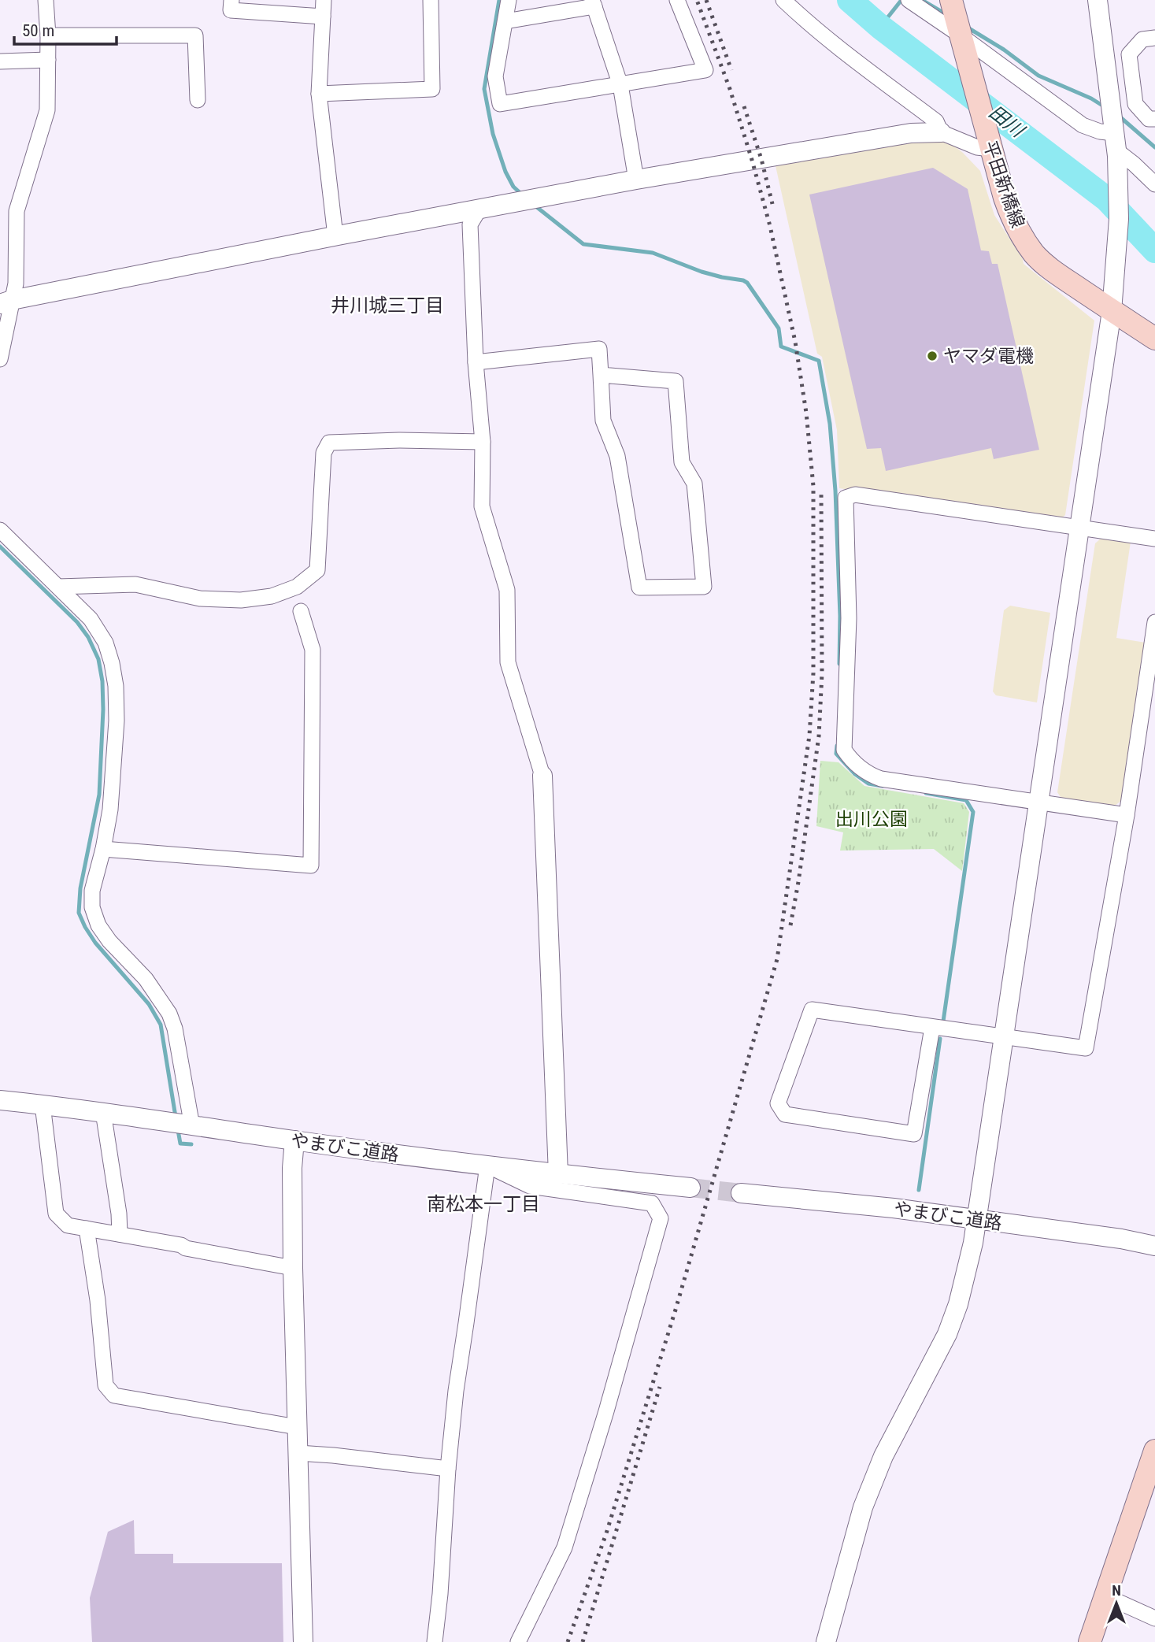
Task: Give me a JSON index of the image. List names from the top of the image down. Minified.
{"streets":{"main road":["平田新橋線"],"street":["やまびこ道路"]},"districts":["井川城三丁目","南松本一丁目"],"water":["田川"],"parks":["出川公園"],"places":["ヤマダ電機"],"scale_bar":"50 m","north":"top"}
